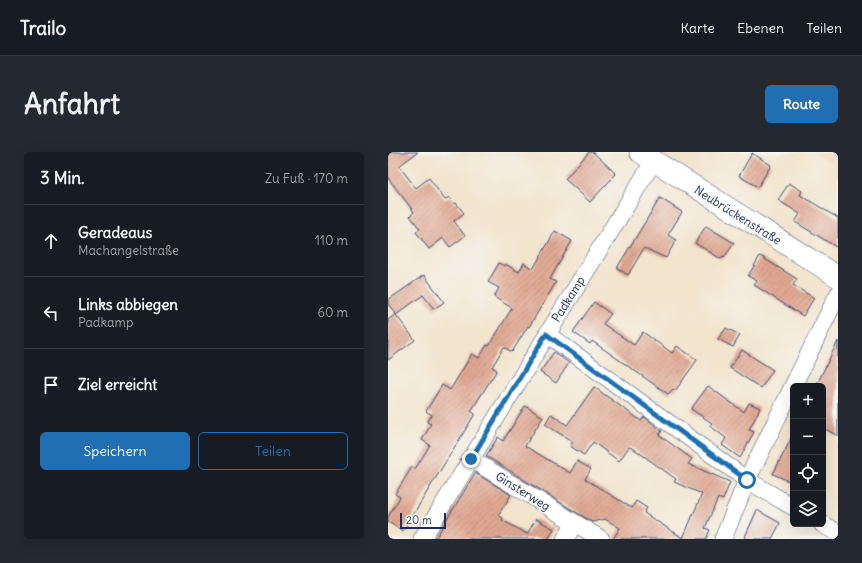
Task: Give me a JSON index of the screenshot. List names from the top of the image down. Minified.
{"streets":{"street":["Neubrückenstraße","Padkamp","Ginsterweg"]},"crossings":[["Neubrückenstraße","Padkamp"],["Padkamp","Ginsterweg"]],"scale_bar":"20 m","page":{"header":"Trailo","nav":["Karte","Ebenen","Teilen"],"buttons":["Route",["Speichern","Teilen"]],"title":"Anfahrt","heading":["3 Min.","Zu Fuß · 170 m"],"list":[["Geradeaus","Machangelstraße","110 m"],["Links abbiegen","Padkamp","60 m"],"Ziel erreicht"],"map_buttons":["+","−"],"scale":"20 m"}}
